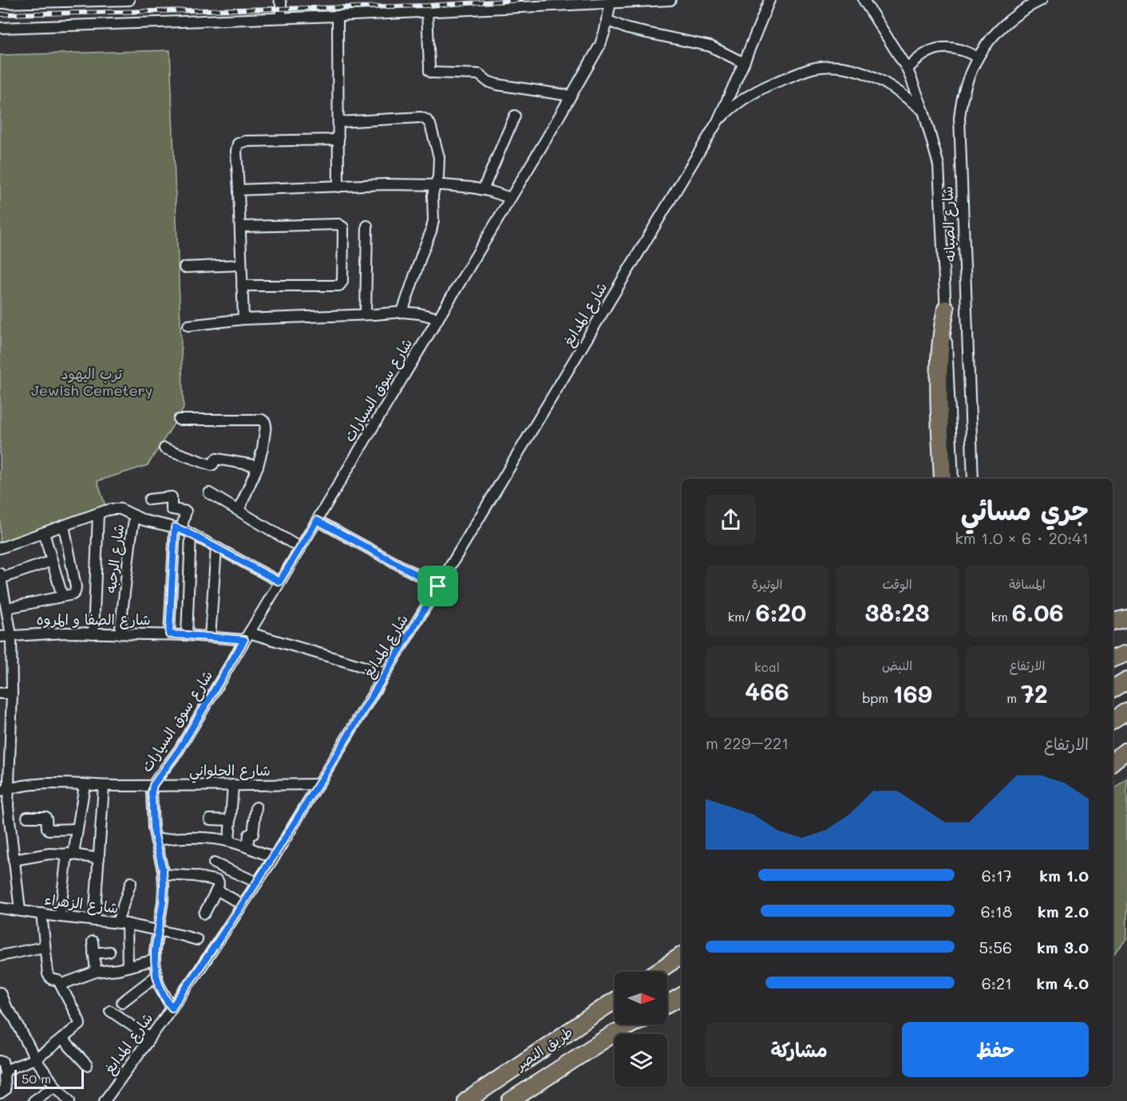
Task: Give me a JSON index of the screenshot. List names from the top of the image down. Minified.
{"streets":{"highway":["طريق النصر"],"street":["شارع الصيانه","شارع المدابغ","شارع سوق السيارات","شارع الرحبه","شارع الصفا و المروه","شارع الحلواني","شارع الزهراء"]},"crossings":[["شارع الصيانه","شارع المدابغ"],["شارع المدابغ","شارع الصفا و المروه"],["شارع المدابغ","شارع الحلواني"],["شارع سوق السيارات","شارع الصفا و المروه"],["شارع سوق السيارات","شارع الحلواني"],["شارع الرحبه","شارع الصفا و المروه"]],"parks":["ترب اليهود Jewish Cemetery"],"scale_bar":"50 m","north":"right","page":{"heading":["جري مسائي","20:41 · 6 × 1.0 km"],"stats":[["المسافة","6.06 km"],["الوقت","38:23"],["الوتيرة","6:20 /km"],["الارتفاع","72 m"],["النبض","169 bpm"],["kcal","466"]],"chart":["الارتفاع","221–229 m"],"list":[{"name":"1.0 km","note":"6:17"},{"name":"2.0 km","note":"6:18"},{"name":"3.0 km","note":"5:56"},{"name":"4.0 km","note":"6:21"}],"buttons":["حفظ","مشاركة"],"scale":"50 m"}}
